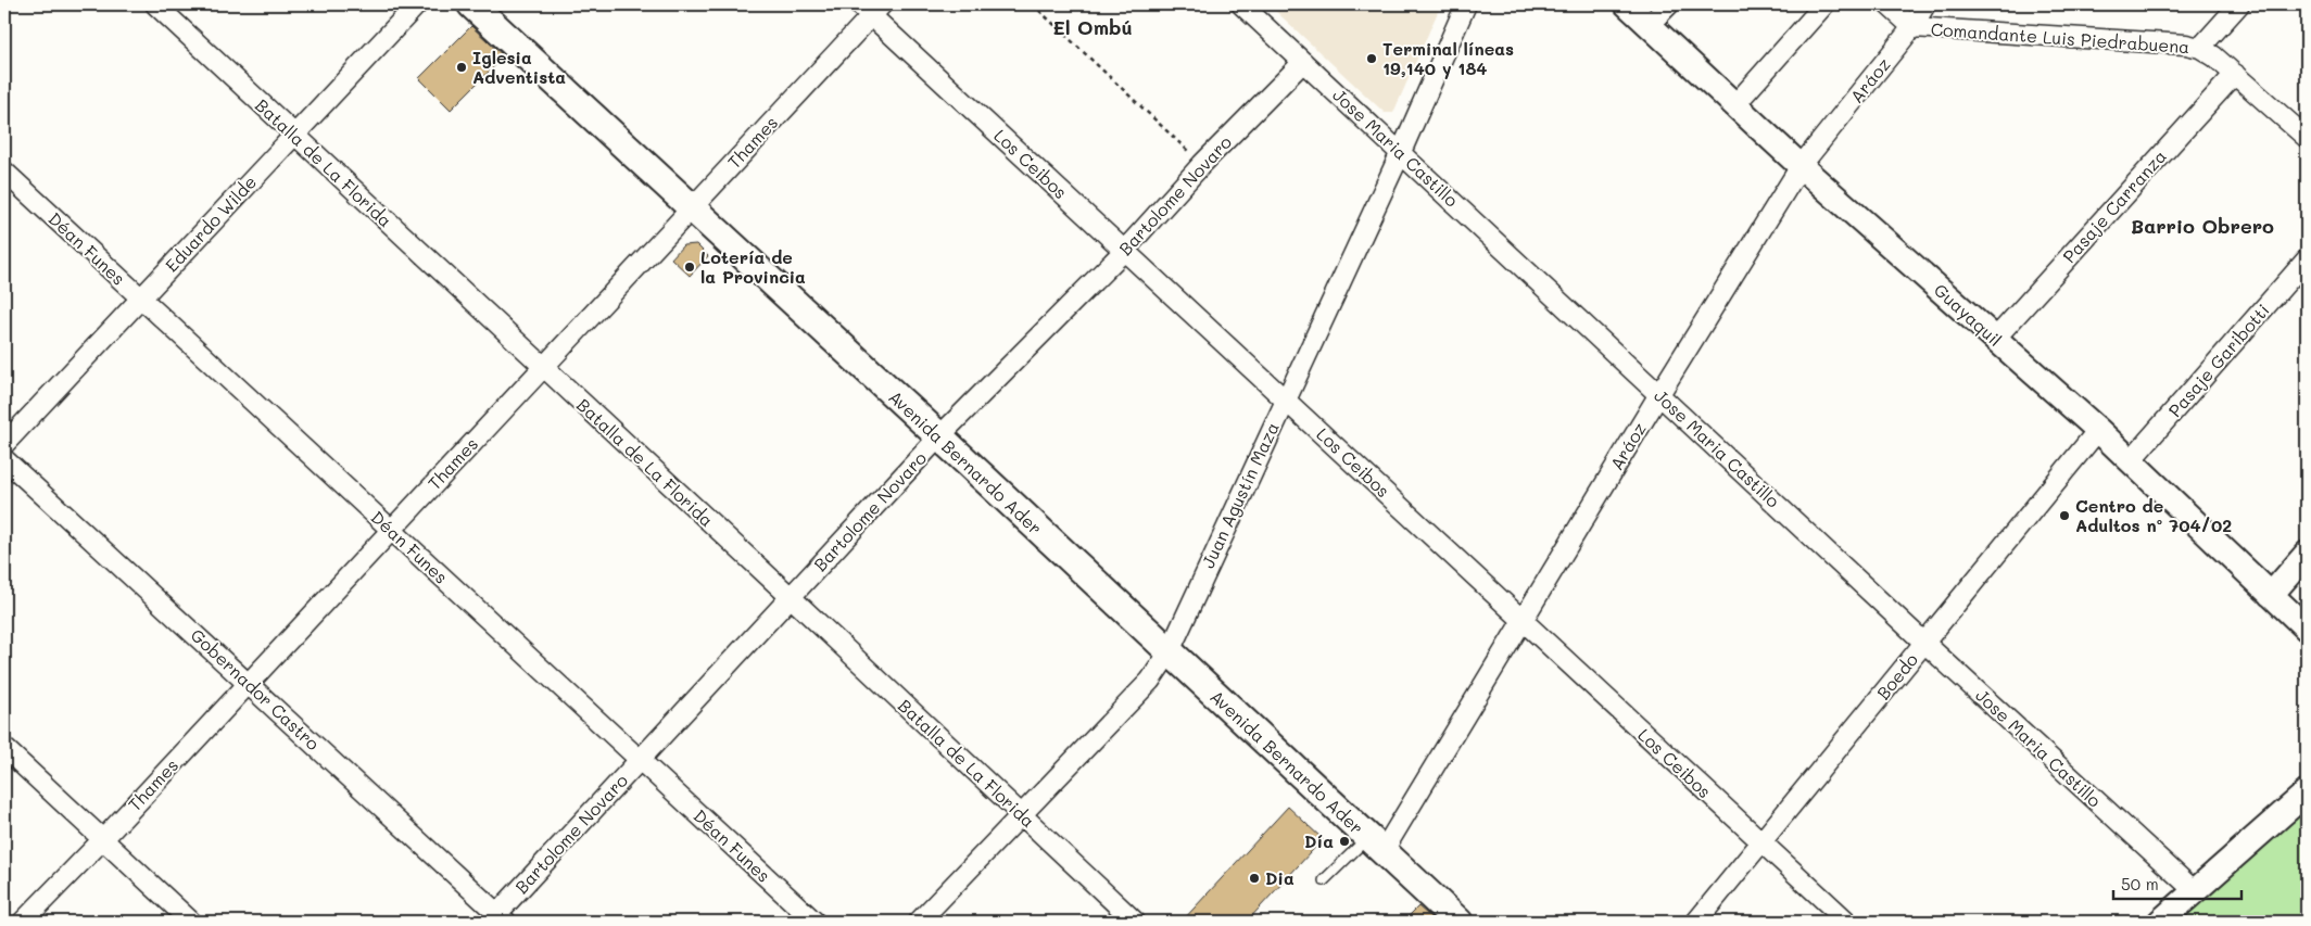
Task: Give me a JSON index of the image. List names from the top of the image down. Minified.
{"streets":{"main road":["Avenida Bernardo Ader"],"street":["Comandante Luis Piedrabuena","Aráoz","Thames","Jose Maria Castillo","Batalla de La Florida","Los Ceibos","Bartolome Novaro","Pasaje Carranza","Eduardo Wilde","Déan Funes","Guayaquil","Pasaje Garibotti","Juan Agustín Maza","Boedo","Gobernador Castro"]},"crossings":[["Comandante Luis Piedrabuena","Aráoz"],["Comandante Luis Piedrabuena","Pasaje Carranza"],["Aráoz","Jose Maria Castillo"],["Aráoz","Los Ceibos"],["Aráoz","Guayaquil"],["Aráoz","Avenida Bernardo Ader"],["Thames","Batalla de La Florida"],["Thames","Los Ceibos"],["Thames","Déan Funes"],["Thames","Avenida Bernardo Ader"],["Thames","Gobernador Castro"],["Jose Maria Castillo","Bartolome Novaro"],["Jose Maria Castillo","Juan Agustín Maza"],["Jose Maria Castillo","Boedo"],["Batalla de La Florida","Bartolome Novaro"],["Batalla de La Florida","Eduardo Wilde"],["Batalla de La Florida","Juan Agustín Maza"],["Los Ceibos","Bartolome Novaro"],["Los Ceibos","Juan Agustín Maza"],["Los Ceibos","Boedo"],["Bartolome Novaro","Déan Funes"],["Bartolome Novaro","Avenida Bernardo Ader"],["Bartolome Novaro","Gobernador Castro"],["Pasaje Carranza","Guayaquil"],["Eduardo Wilde","Déan Funes"],["Guayaquil","Pasaje Garibotti"],["Guayaquil","Boedo"],["Avenida Bernardo Ader","Juan Agustín Maza"]],"districts":["El Ombú","Barrio Obrero"],"places":["Terminal líneas 19,140 y 184","Iglesia Adventista","Lotería de la Provincia","Centro de Adultos nº 704/02","Día","Dia"],"scale_bar":"50 m"}
